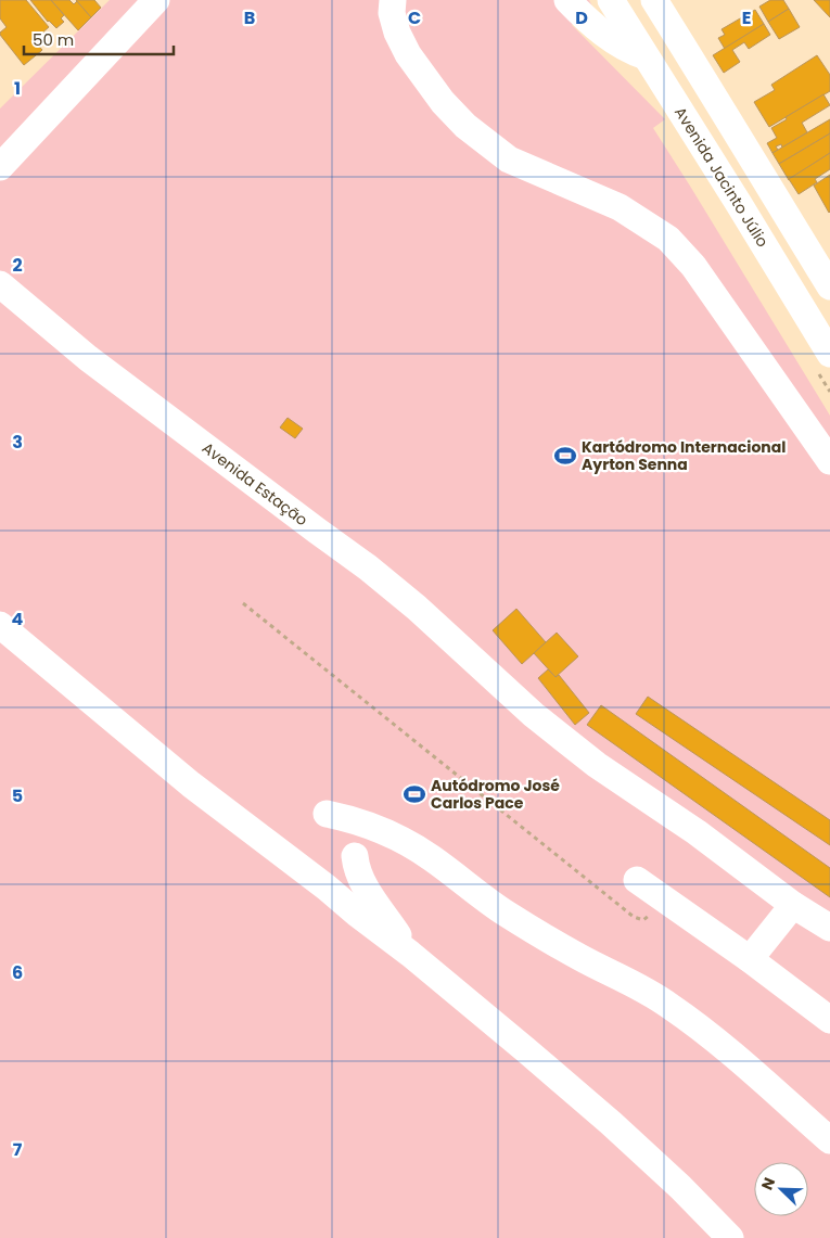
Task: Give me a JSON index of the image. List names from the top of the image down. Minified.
{"streets":{"street":["Avenida Jacinto Júlio","Avenida Estação"]},"places":{"sports":["Kartódromo Internacional Ayrton Senna","Autódromo José Carlos Pace"]},"scale_bar":"50 m","north":"top left","grid":{"columns":["B","C","D","E"],"rows":["1","2","3","4","5","6","7"]}}
